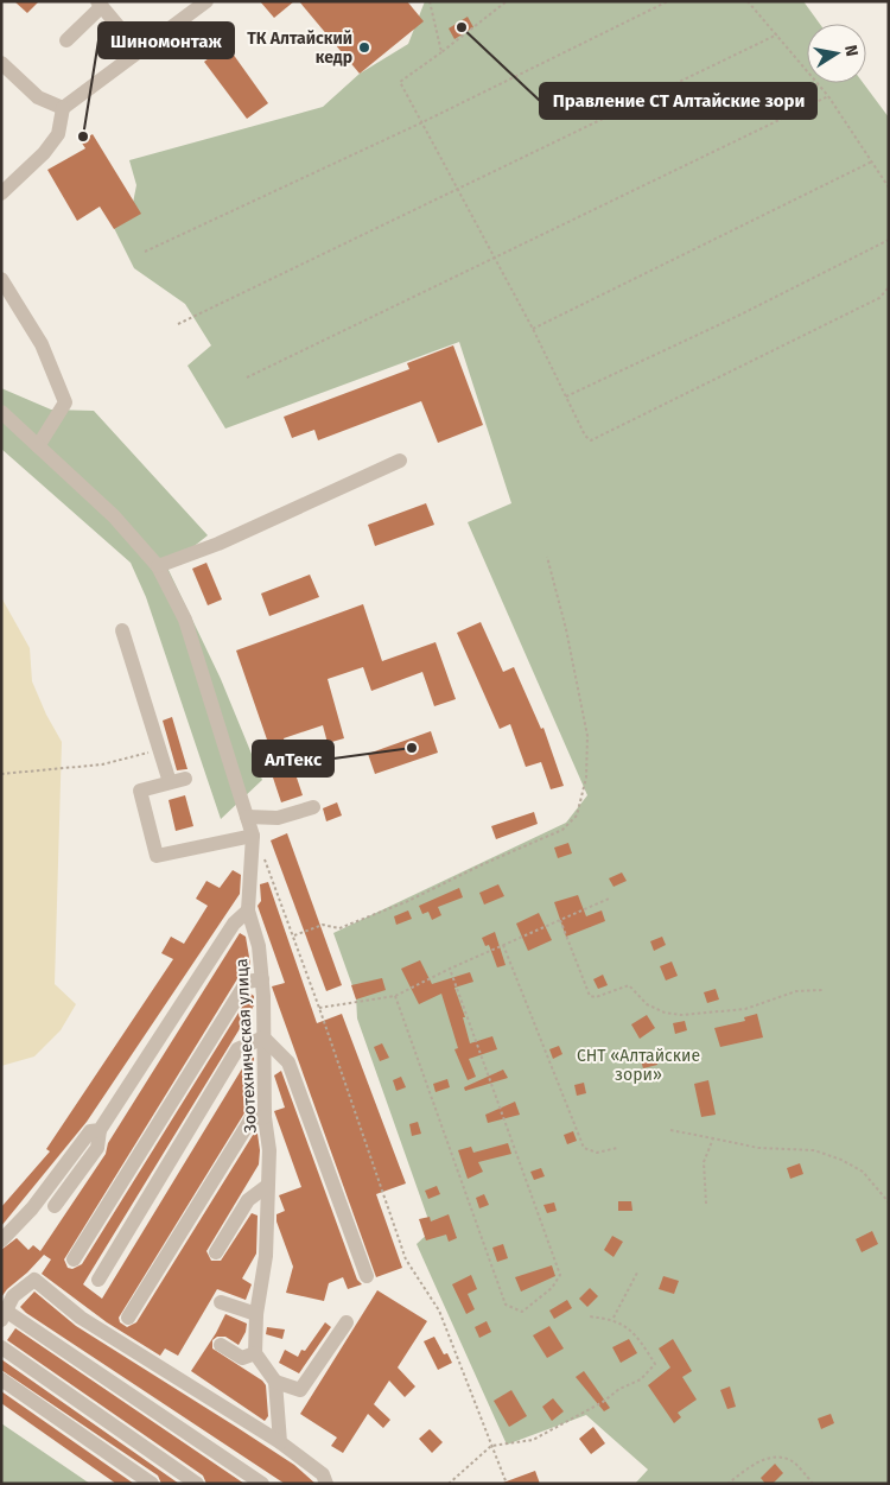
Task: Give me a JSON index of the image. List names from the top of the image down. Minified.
{"streets":{"street":["Зоотехническая улица"]},"parks":["СНТ «Алтайские зори»"],"places":["Правление СТ Алтайские зори","ТК Алтайский кедр","Шиномонтаж","АлТекс"],"north":"right"}
